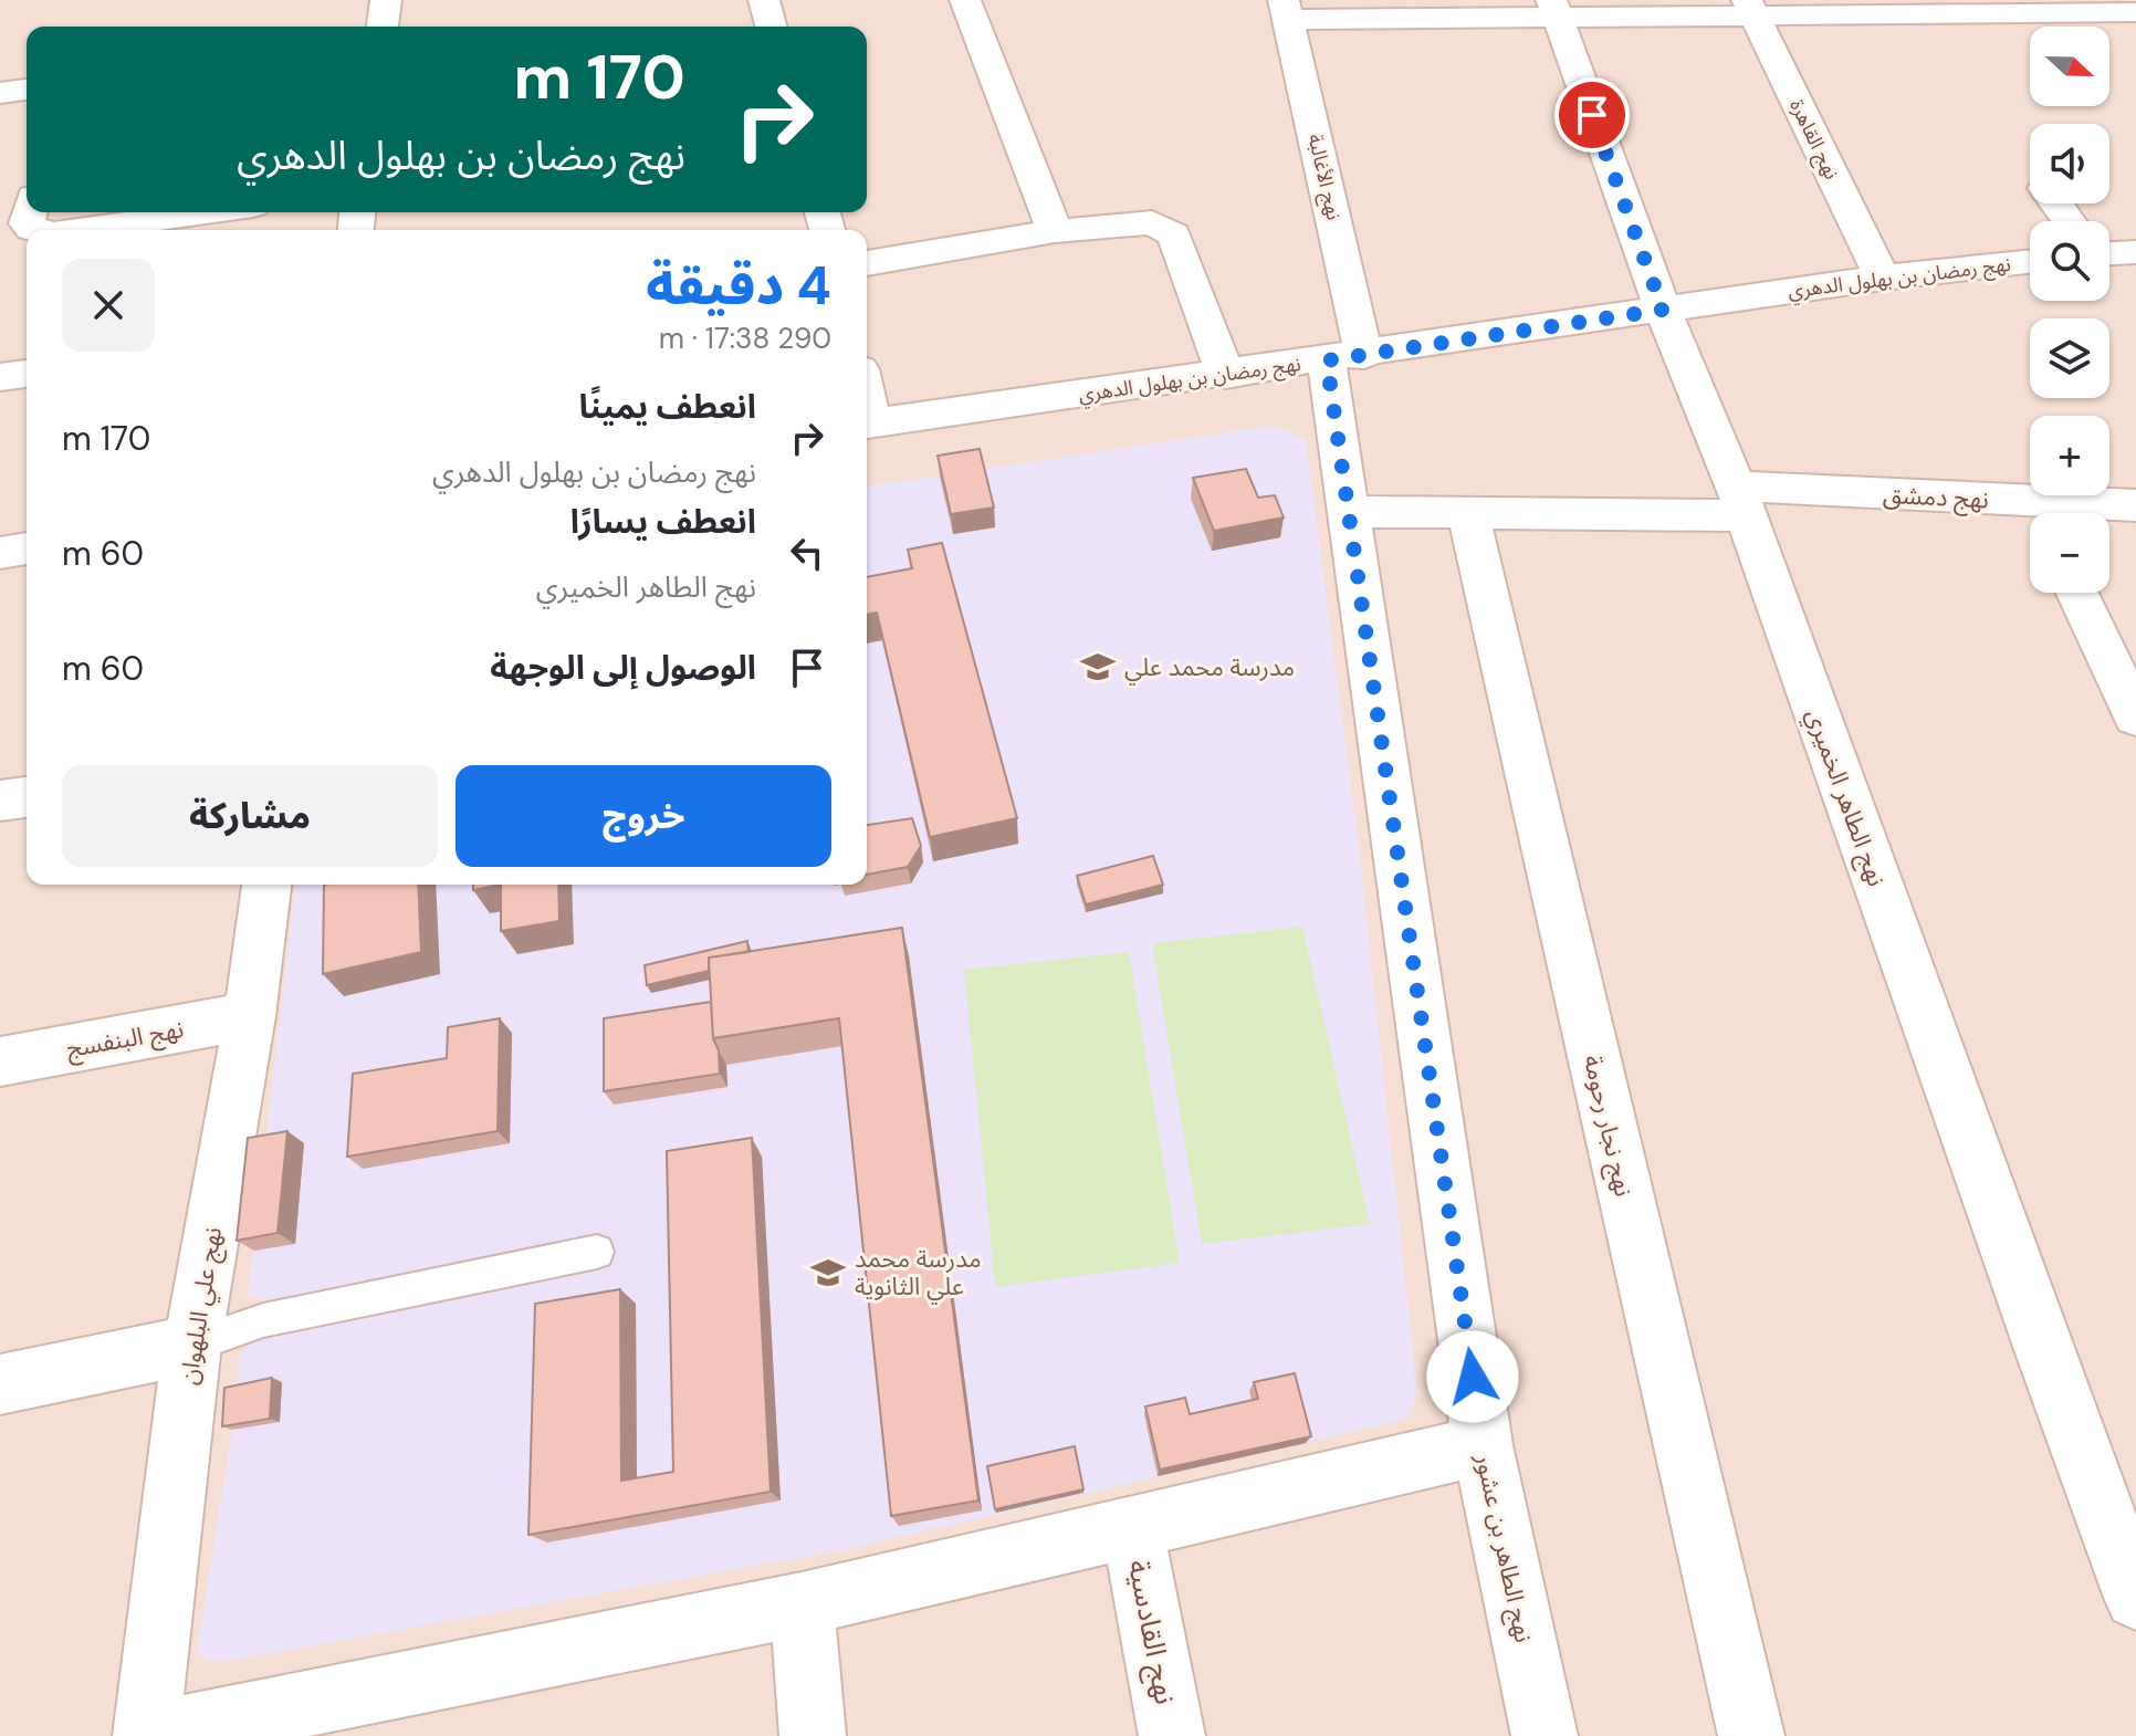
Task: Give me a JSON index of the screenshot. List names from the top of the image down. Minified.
{"streets":{"street":["نهج القاهرة","نهج الأغالبة","نهج رمضان بن بهلول الدهري","نهج دمشق","نهج الطاهر الخميري","نهج البنفسج","نهج نجار رحومة","نهج علي البلهوان","نهج الطاهر بن عشور","نهج القادسية"]},"crossings":[["نهج القاهرة","نهج رمضان بن بهلول الدهري"],["نهج الأغالبة","نهج رمضان بن بهلول الدهري"],["نهج الأغالبة","نهج الطاهر بن عشور"],["نهج رمضان بن بهلول الدهري","نهج الطاهر الخميري"],["نهج رمضان بن بهلول الدهري","نهج الطاهر بن عشور"],["نهج دمشق","نهج الطاهر الخميري"],["نهج دمشق","نهج نجار رحومة"],["نهج دمشق","نهج الطاهر بن عشور"],["نهج البنفسج","نهج علي البلهوان"]],"places":{"school or university":["مدرسة محمد علي","مدرسة محمد علي الثانوية"]},"north":"right","page":{"map_buttons":["+","−"],"turn":["170 m","نهج رمضان بن بهلول الدهري"],"heading":["4 دقيقة","290 m · 17:38"],"list":[{"name":"انعطف يمينًا","note":"نهج رمضان بن بهلول الدهري","value":"170 m"},{"name":"انعطف يسارًا","note":"نهج الطاهر الخميري","value":"60 m"},{"name":"الوصول إلى الوجهة","value":"60 m"}],"buttons":["خروج","مشاركة"]}}
